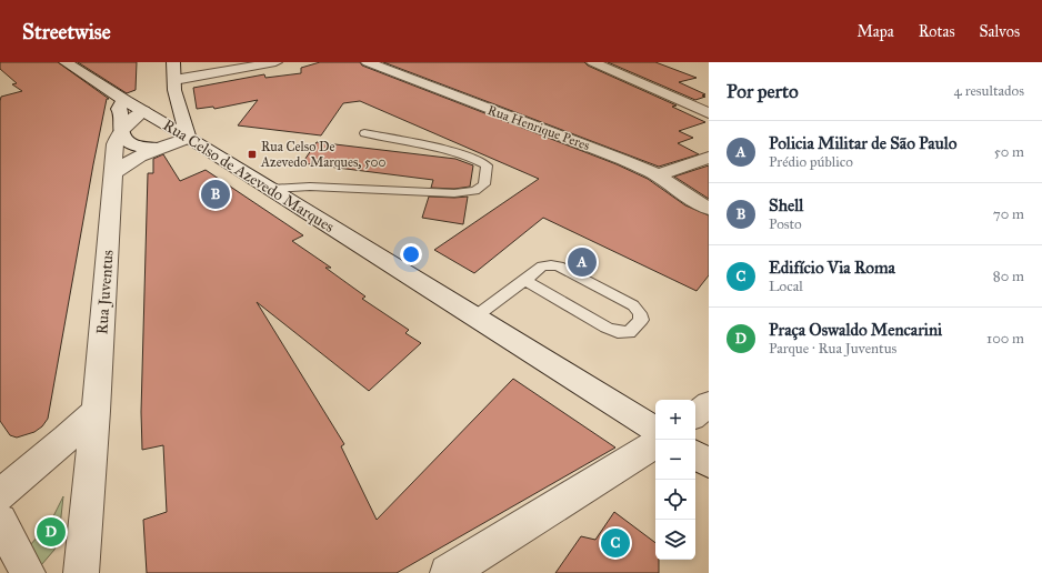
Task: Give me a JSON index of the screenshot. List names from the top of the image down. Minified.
{"streets":{"street":["Rua Henrique Peres","Rua Celso de Azevedo Marques","Rua Juventus"]},"crossings":[["Rua Celso de Azevedo Marques","Rua Juventus"]],"places":{"transit":["Rua Celso De Azevedo Marques, 500"]},"page":{"header":"Streetwise","nav":["Mapa","Rotas","Salvos"],"heading":["Por perto","4 resultados"],"list":[{"mark":"A","name":"Policia Militar de São Paulo","note":"Prédio público","value":"50 m"},{"mark":"B","name":"Shell","note":"Posto","value":"70 m"},{"mark":"C","name":"Edifício Via Roma","note":"Local","value":"80 m"},{"mark":"D","name":"Praça Oswaldo Mencarini","note":"Parque · Rua Juventus","value":"100 m"}],"pins":["B","A","D","C"],"map_buttons":["+","−"]}}
